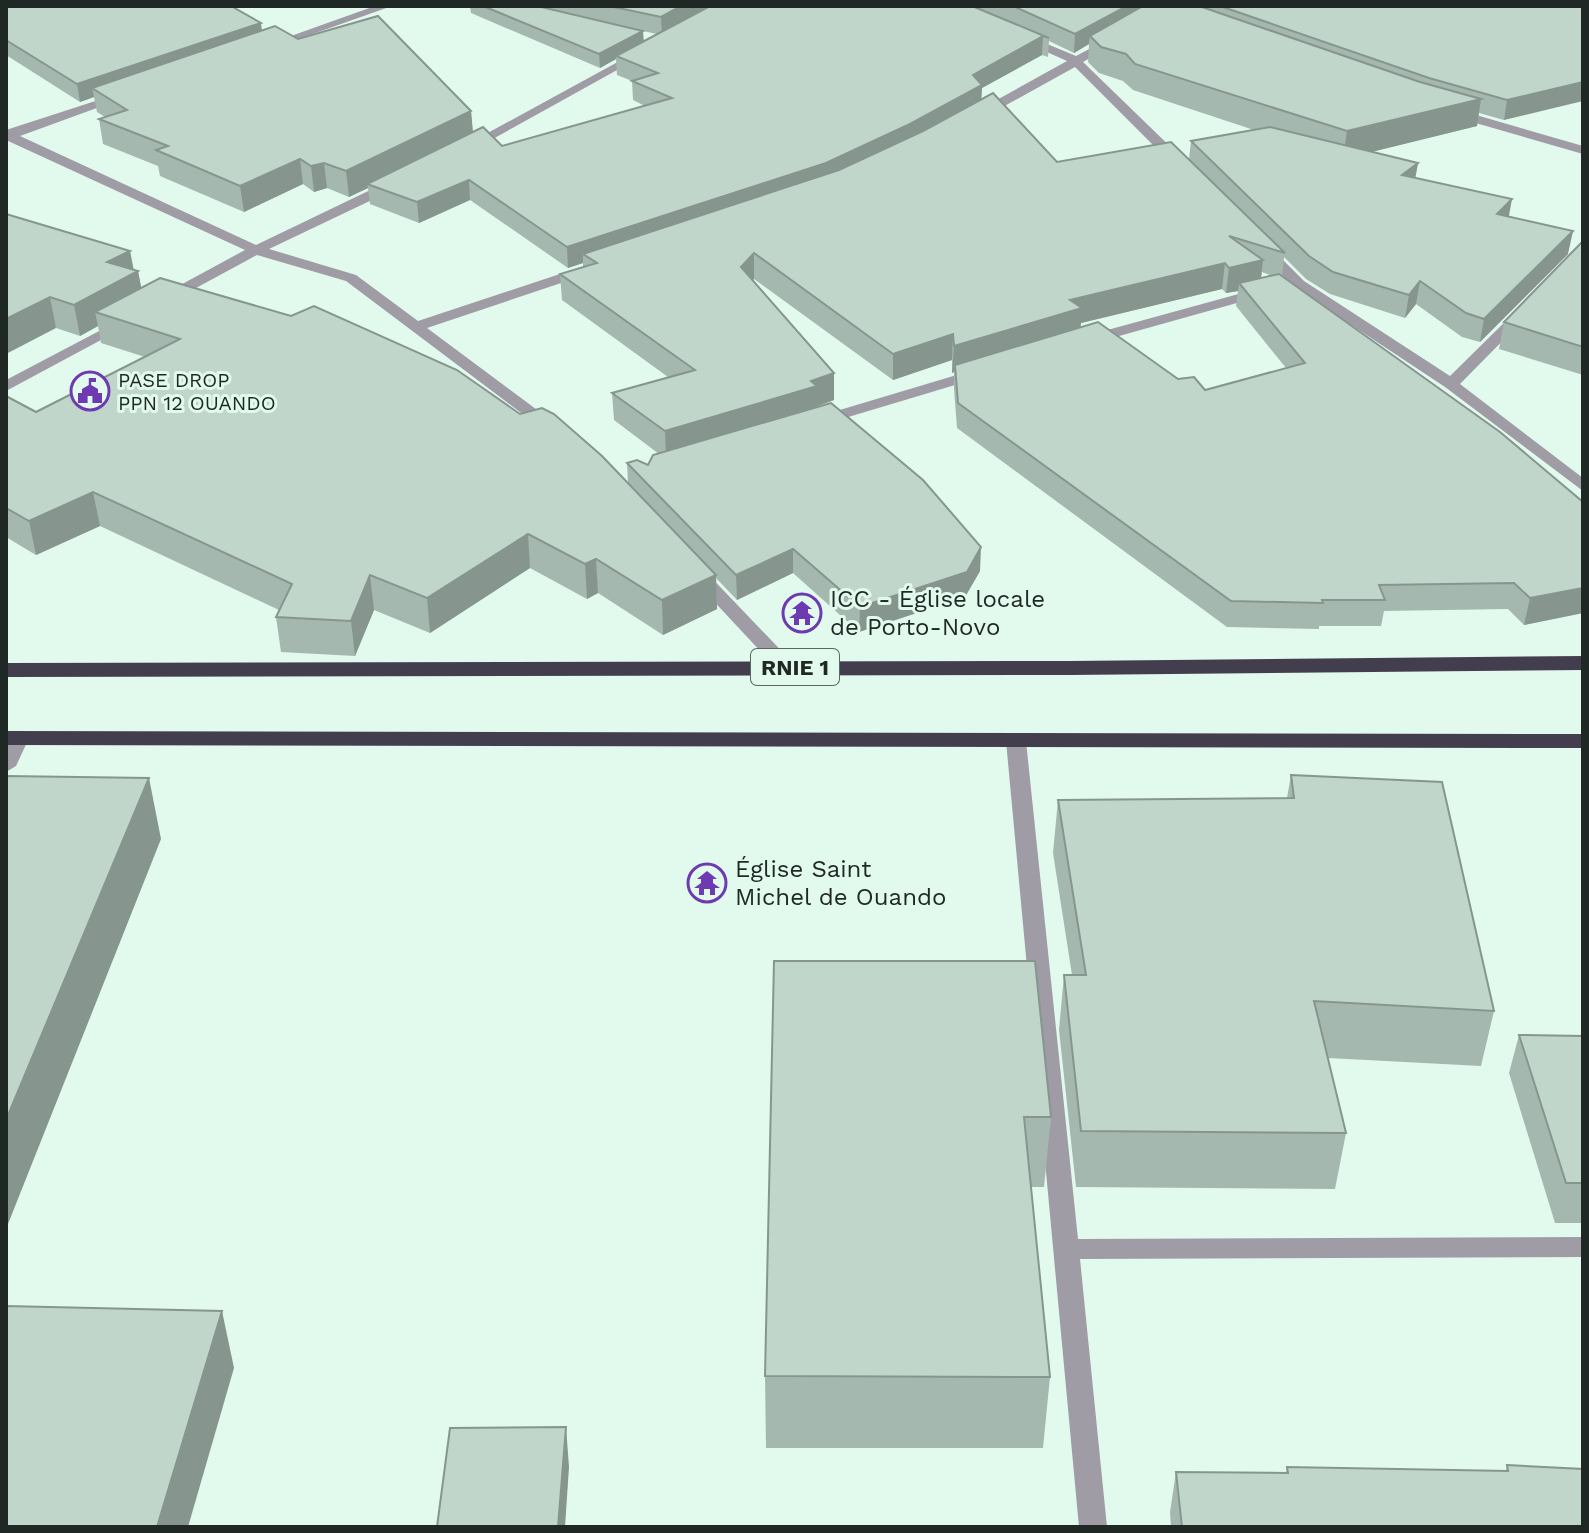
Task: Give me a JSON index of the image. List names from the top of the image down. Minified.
{"streets":{"highway":["RNIE 1"]},"places":{"public building":["PASE DROP PPN 12 OUANDO"],"temple":["ICC - Église locale de Porto-Novo","Église Saint Michel de Ouando"]}}
